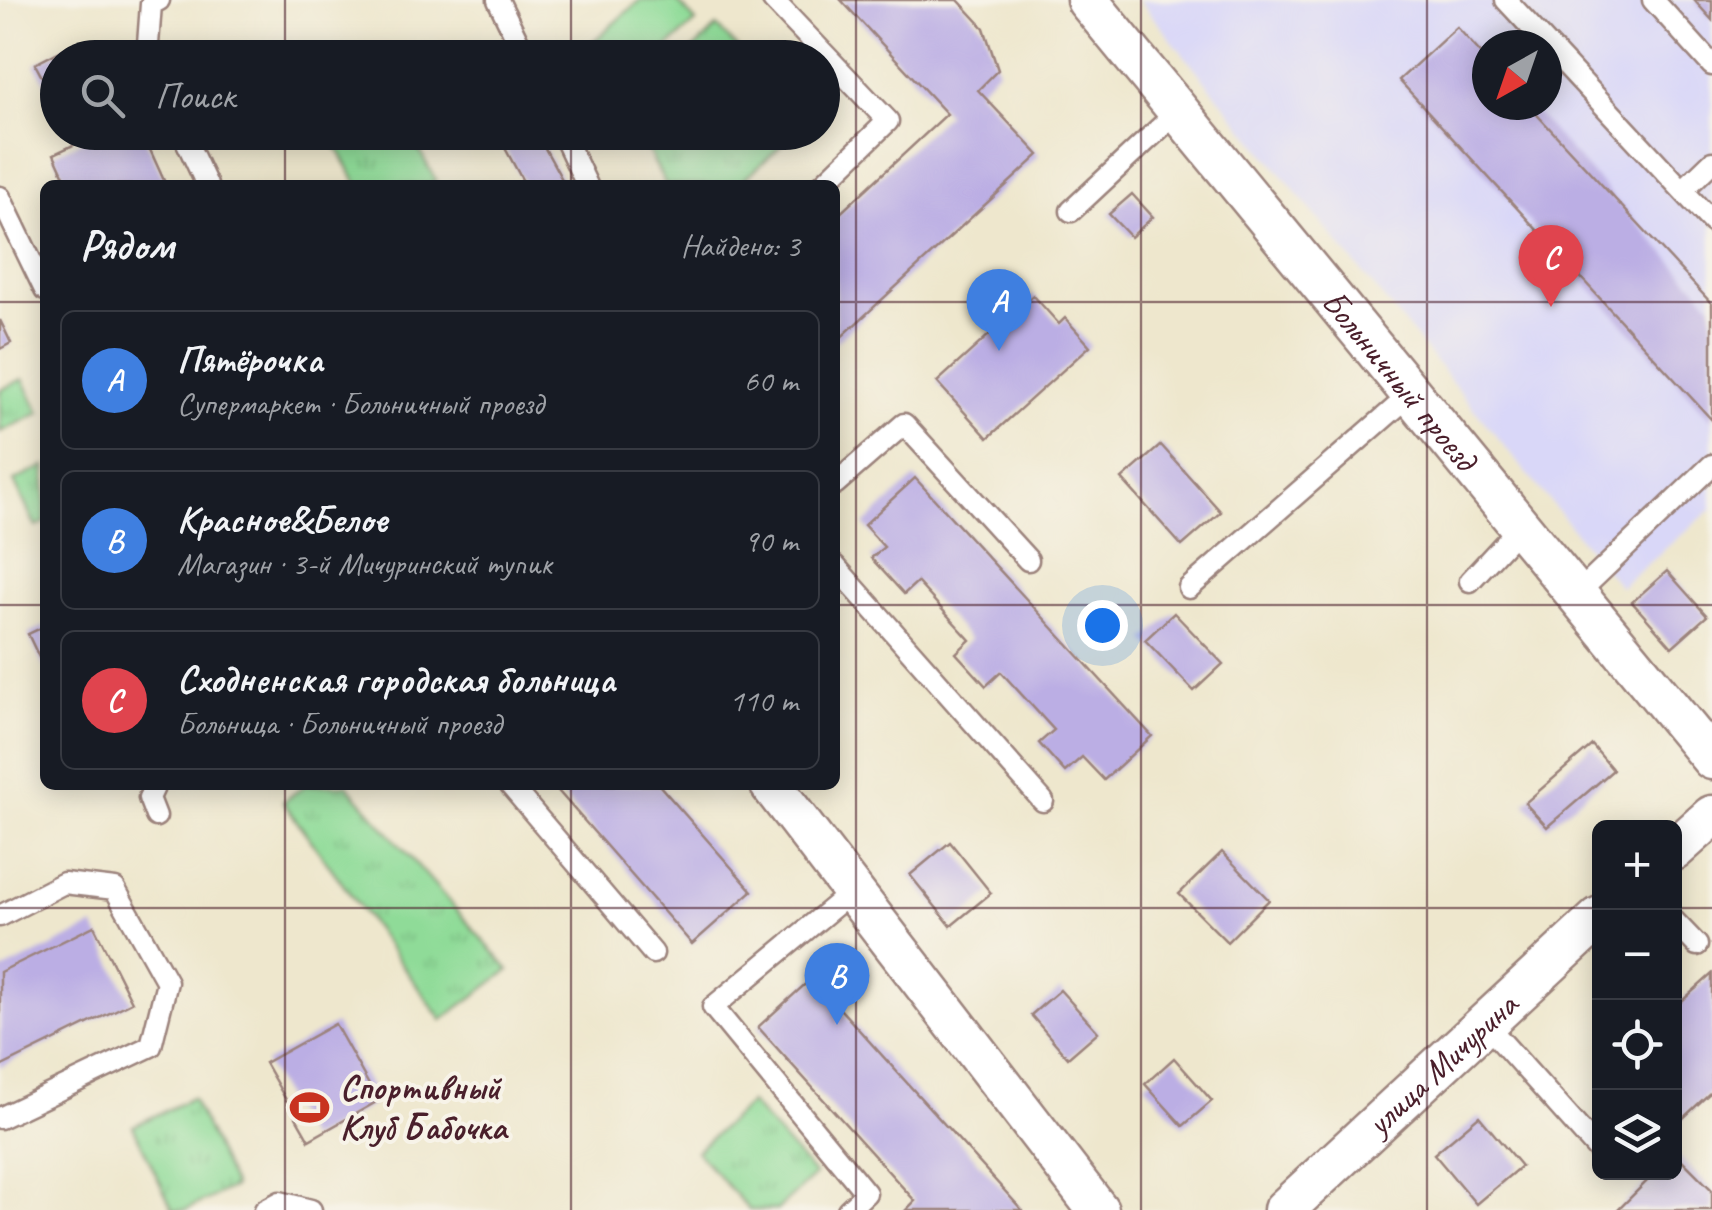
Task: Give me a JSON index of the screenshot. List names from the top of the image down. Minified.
{"streets":{"street":["Больничный проезд","улица Мичурина"]},"places":{"sports":["Спортивный Клуб Бабочка"]},"north":"bottom left","page":{"search":"Поиск","heading":["Рядом","Найдено: 3"],"pins":["C","A","B"],"list":[{"mark":"A","name":"Пятёрочка","note":"Супермаркет · Больничный проезд","value":"60 m"},{"mark":"B","name":"Красное&Белое","note":"Магазин · 3-й Мичуринский тупик","value":"90 m"},{"mark":"C","name":"Сходненская городская больница","note":"Больница · Больничный проезд","value":"110 m"}],"map_buttons":["+","−"]}}
